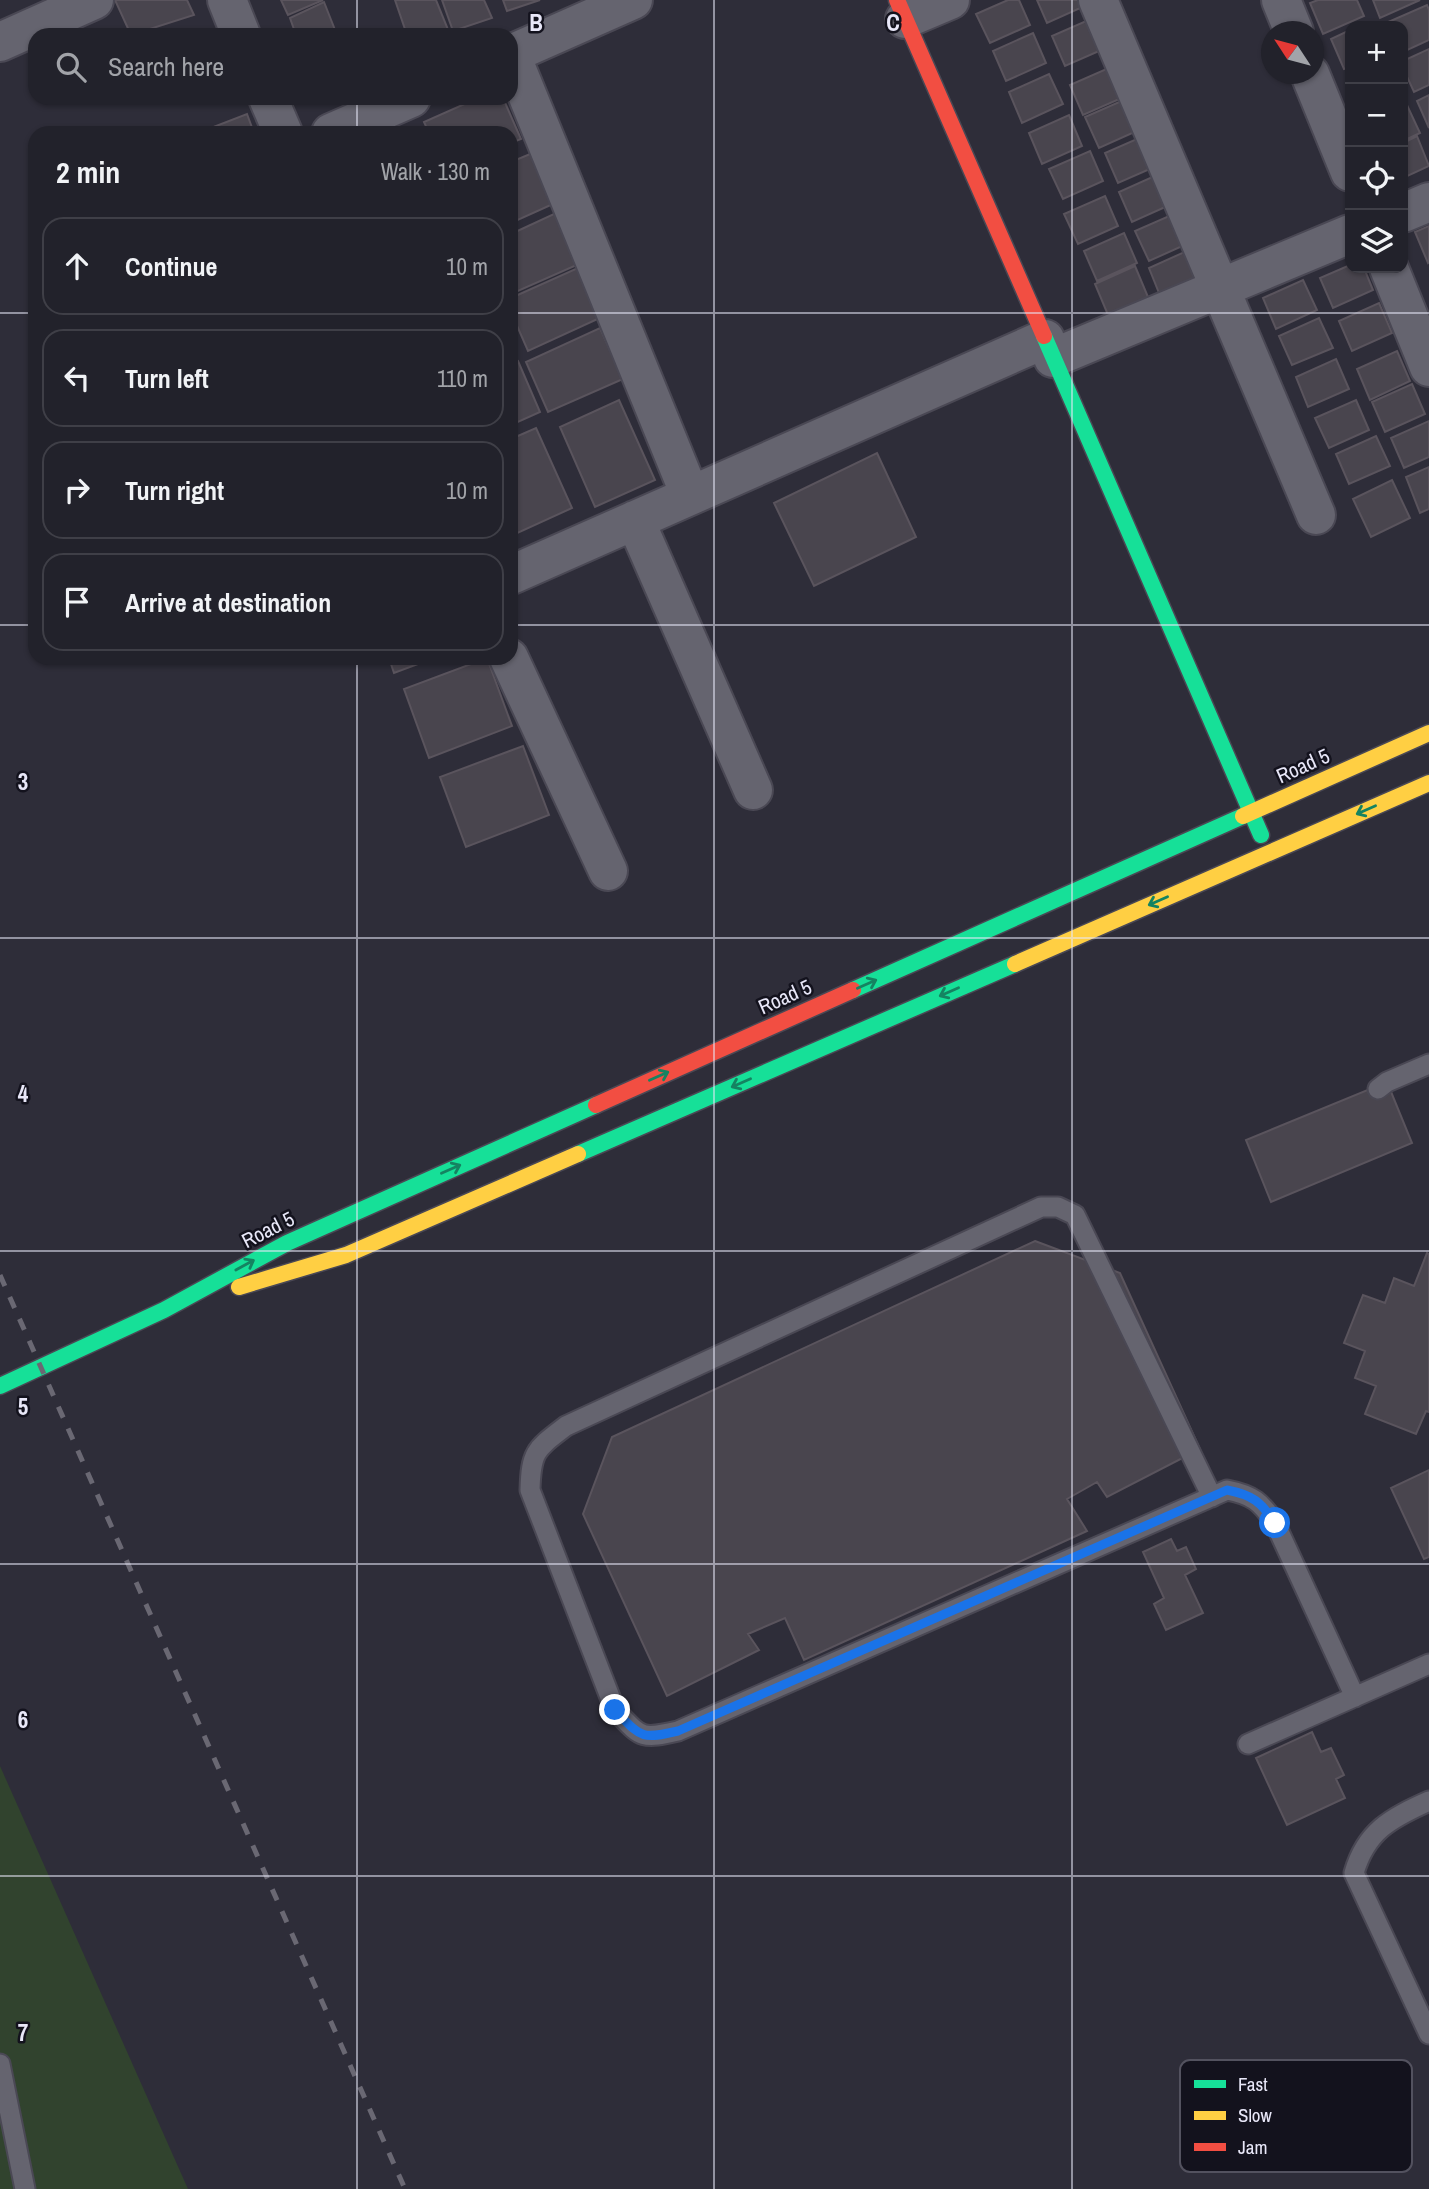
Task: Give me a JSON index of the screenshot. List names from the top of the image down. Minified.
{"streets":{"street":["Road 5"]},"legend":["Fast","Slow","Jam"],"north":"top left","page":{"map_buttons":["+","−"],"search":"Search here","heading":["2 min","Walk · 130 m"],"list":[["Continue","10 m"],["Turn left","110 m"],["Turn right","10 m"],"Arrive at destination"]},"grid":{"columns":["B","C"],"rows":["3","4","5","6","7"]}}
